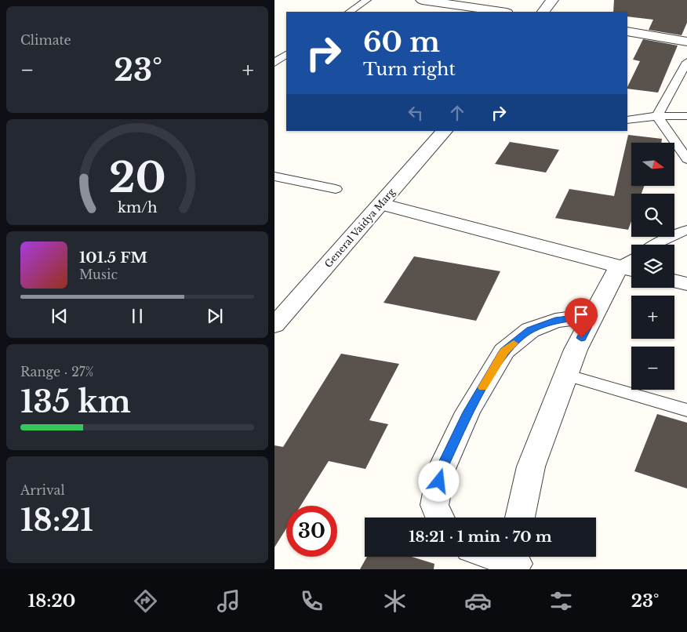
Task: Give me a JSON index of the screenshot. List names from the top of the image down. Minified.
{"streets":{"street":["General Vaidya Marg"]},"north":"right","page":{"tile":["Climate",["Range · 27%","135 km"],["Arrival","18:21"]],"turn":["60 m","Turn right"],"heat":["−","23°","+"],"map_buttons":["+","−"],"song":["101.5 FM","Music"],"limit":"30","trip":"18:21 · 1 min · 70 m","tabs":["18:20","23°"],"gauge":["20","km/h"]}}
